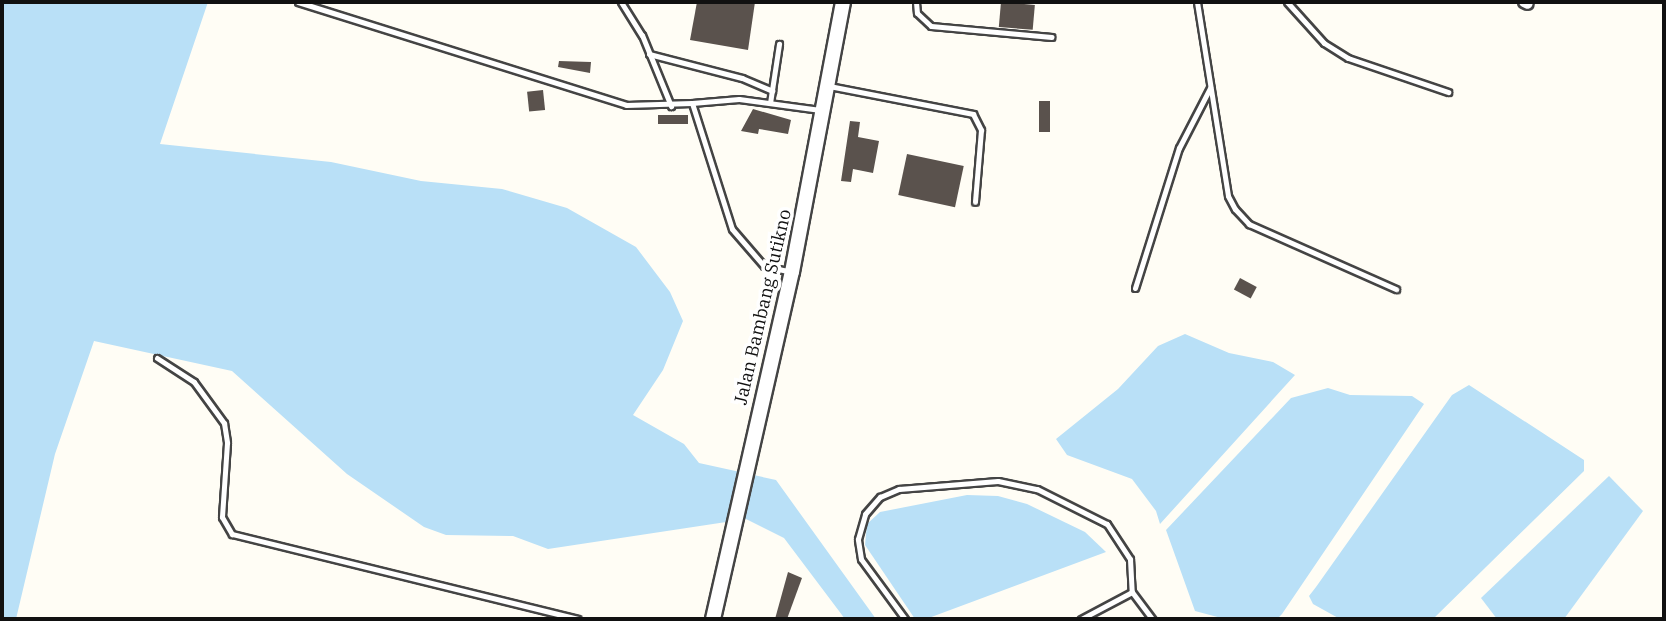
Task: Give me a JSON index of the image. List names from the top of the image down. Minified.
{"streets":{"street":["Jalan Bambang Sutikno"]}}
